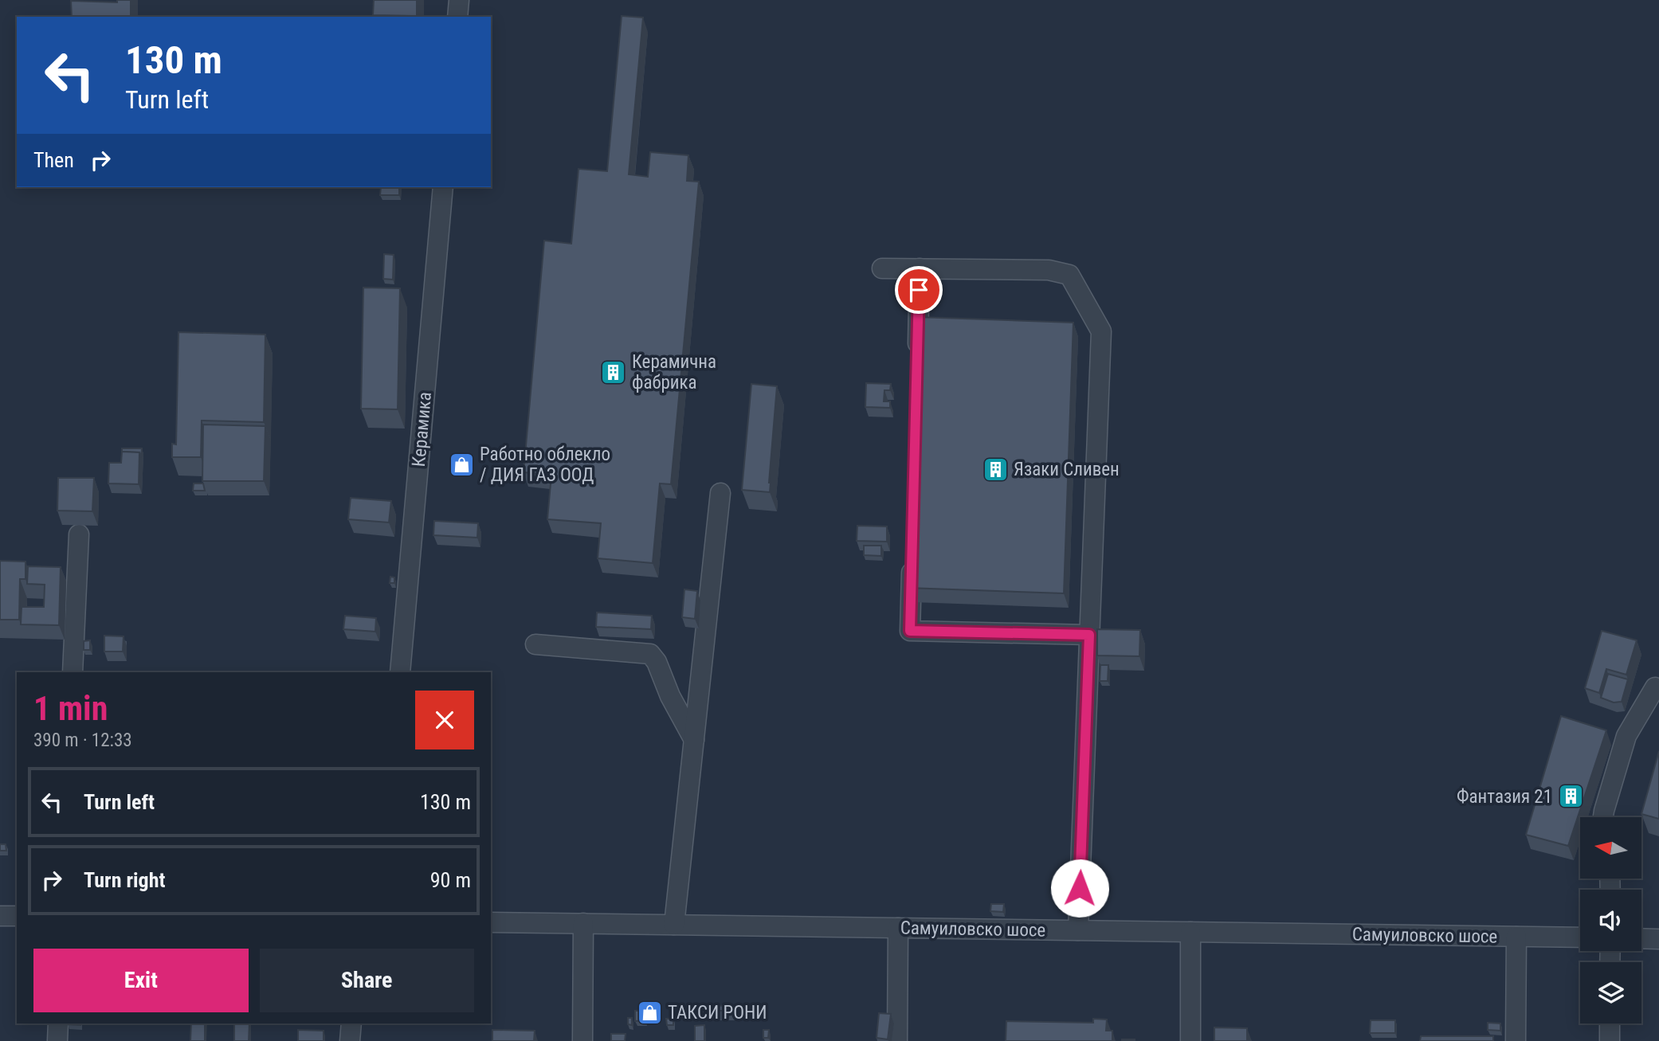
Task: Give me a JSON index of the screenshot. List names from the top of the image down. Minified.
{"streets":{"street":["Керамика","Самуиловско шосе"]},"places":{"building":["Керамична фабрика","Язаки Сливен","Фантазия 21"],"shop":["Работно облекло / ДИЯ ГАЗ ООД","ТАКСИ РОНИ"]},"north":"left","page":{"turn":["130 m","Turn left"],"then":"Then","heading":["1 min","390 m · 12:33"],"list":[{"name":"Turn left","value":"130 m"},{"name":"Turn right","value":"90 m"}],"buttons":["Exit","Share"]}}
